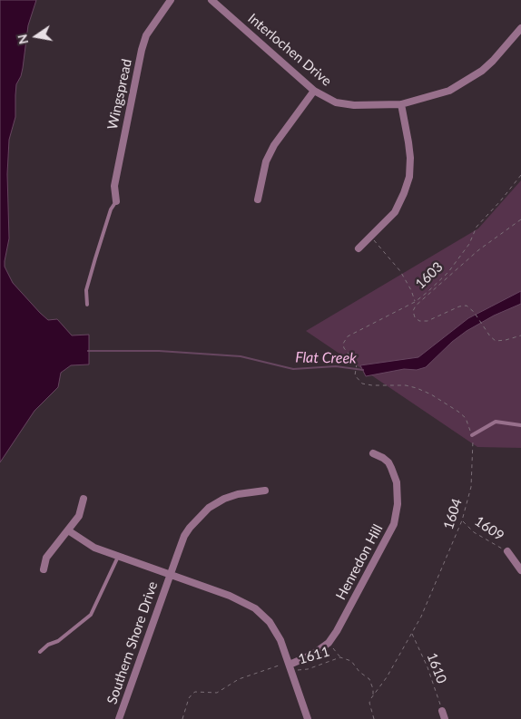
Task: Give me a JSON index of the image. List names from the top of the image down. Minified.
{"streets":{"street":["Interlochen Drive","Wingspread","Henredon Hill","Southern Shore Drive"],"path":["1603","1604","1609","1611","1610"]},"crossings":[["1603","1604"],["1604","1609"],["1604","1611"],["1604","1610"],["Henredon Hill","1611"]],"water":["Flat Creek"],"north":"left"}
